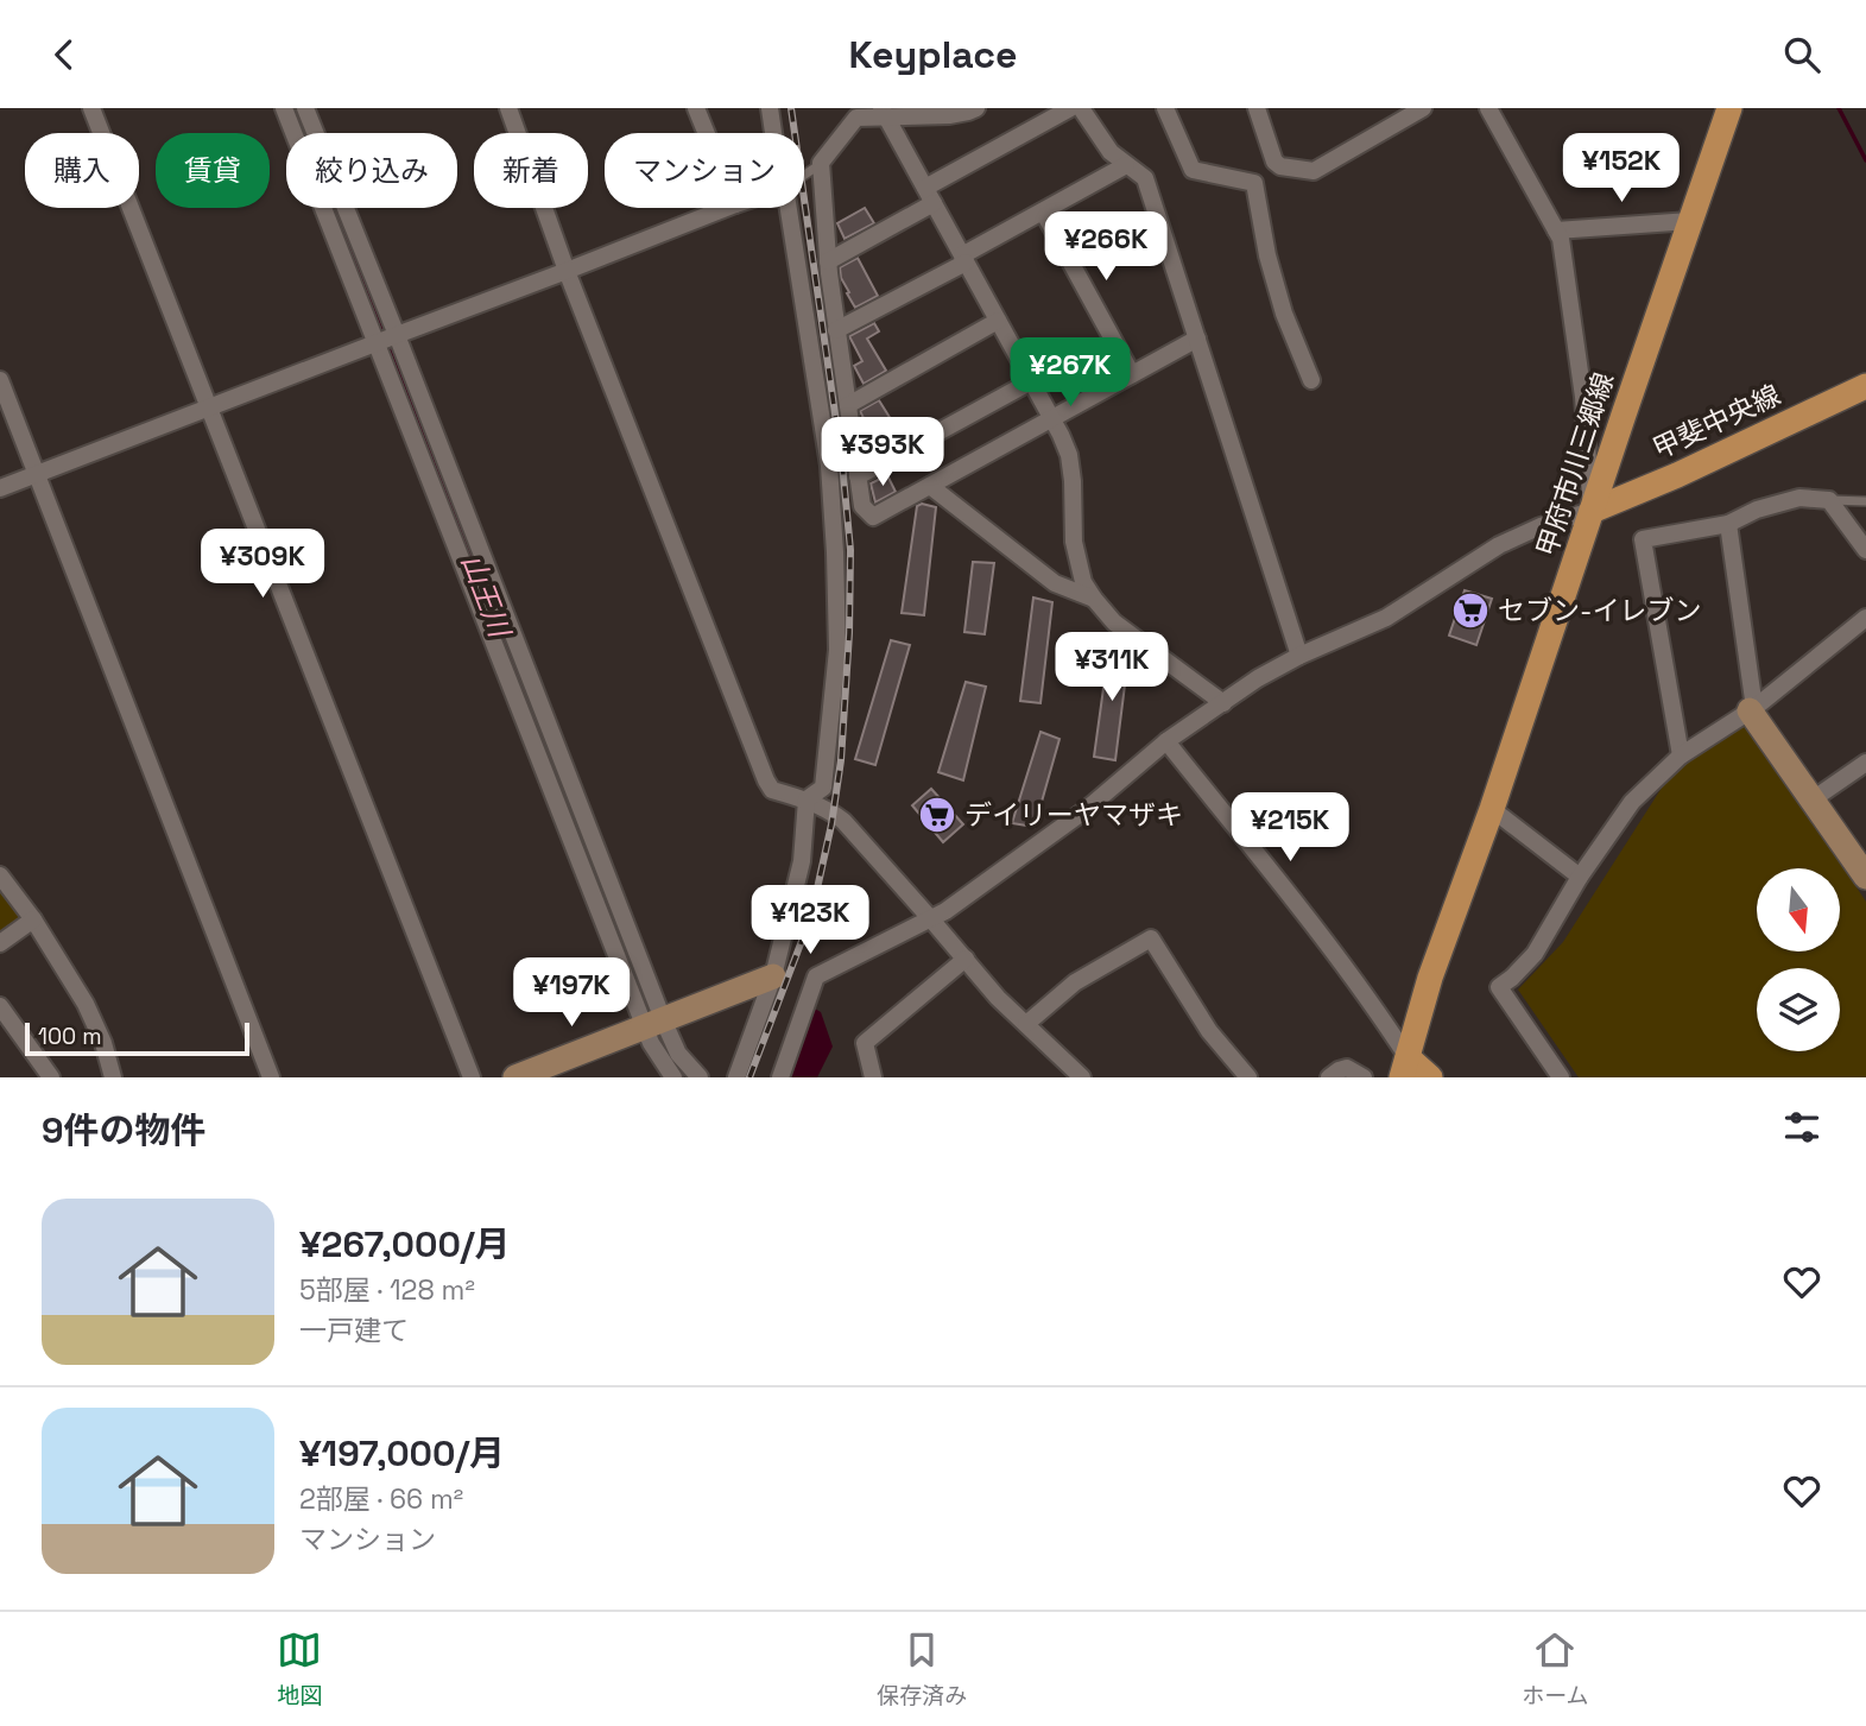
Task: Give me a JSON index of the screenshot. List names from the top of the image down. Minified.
{"streets":{"main road":["甲斐中央線","甲府市川三郷線"]},"crossings":[["甲斐中央線","甲府市川三郷線"]],"water":["山王川"],"places":{"supermarket":["セブン-イレブン","デイリーヤマザキ"]},"scale_bar":"100 m","north":"bottom","page":{"header":"Keyplace","price":["¥152K","¥266K","¥267K","¥393K","¥309K","¥311K","¥215K","¥123K","¥197K"],"chip":["購入","賃貸","絞り込み","新着","マンション"],"scale":"100 m","heading":"9件の物件","list":[{"name":"¥267,000/月","note":"5部屋 · 128 m² · 一戸建て"},{"name":"¥197,000/月","note":"2部屋 · 66 m² · マンション"}],"tabs":["地図","保存済み","ホーム"]}}
